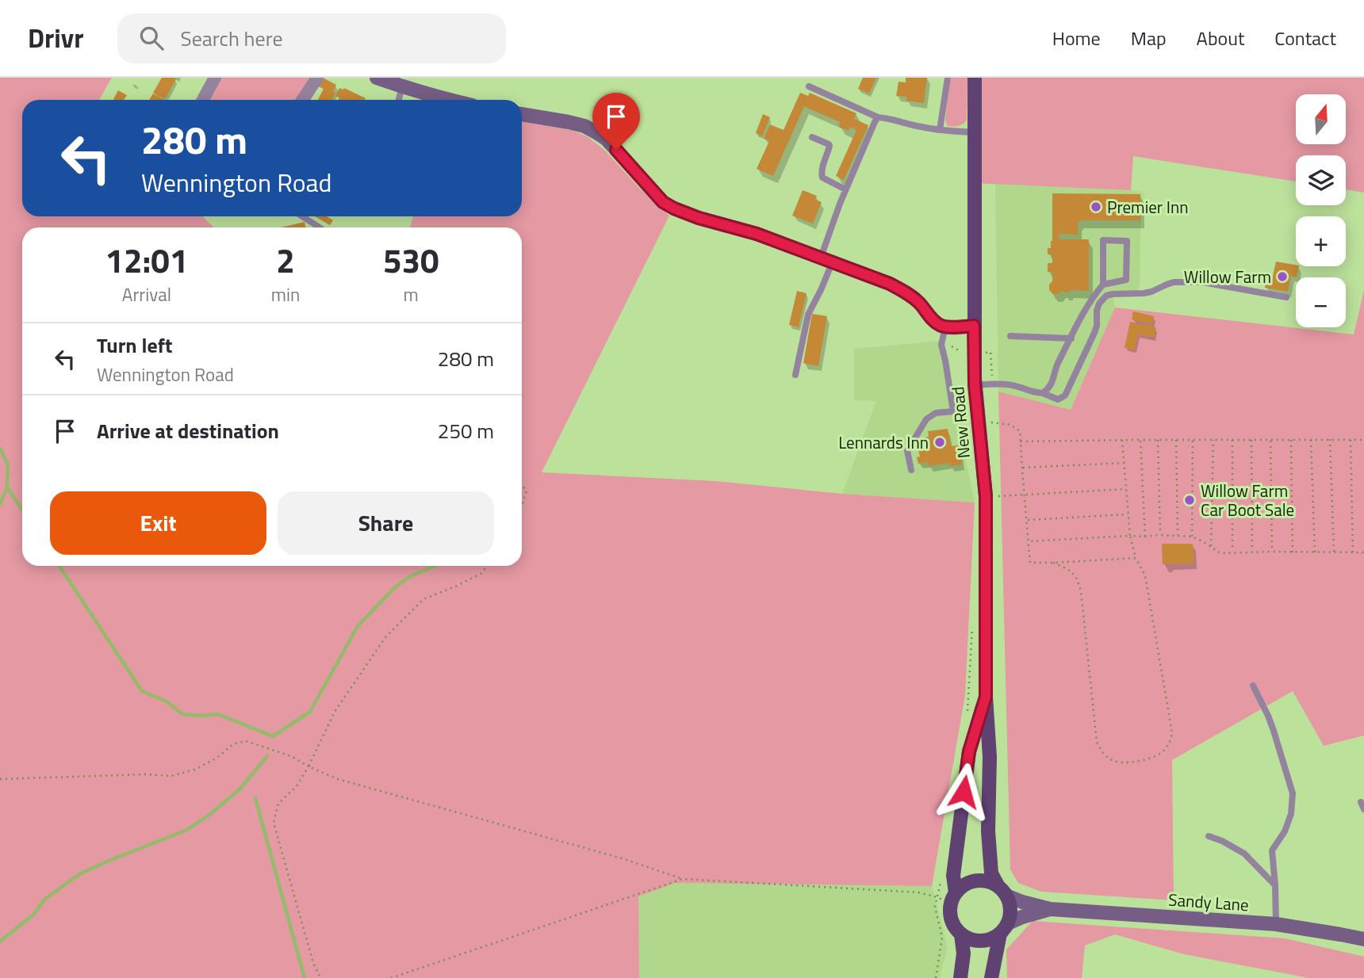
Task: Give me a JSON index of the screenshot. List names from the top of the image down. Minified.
{"streets":{"main road":["New Road","Sandy Lane"]},"crossings":[["New Road","Sandy Lane"]],"places":["Premier Inn","Willow Farm","Lennards Inn","Willow Farm Car Boot Sale"],"north":"top","page":{"header":"Drivr","search":"Search here","nav":["Home","Map","About","Contact"],"map_buttons":["+","−"],"turn":["280 m","Wennington Road"],"eta":["12:01","Arrival","2","min","530","m"],"list":[{"name":"Turn left","note":"Wennington Road","value":"280 m"},{"name":"Arrive at destination","value":"250 m"}],"buttons":["Exit","Share"]}}
